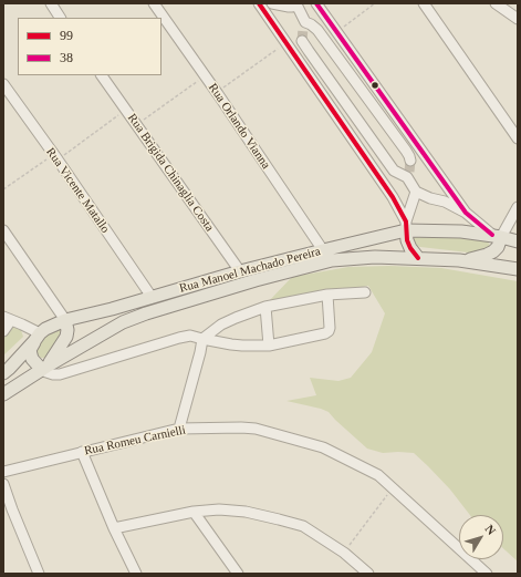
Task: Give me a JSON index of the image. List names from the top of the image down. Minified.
{"streets":{"main road":["Rua Manoel Machado Pereira"],"street":["Rua Orlando Vianna","Rua Brigida Chinaglia Costa","Rua Vicente Matallo","Rua Romeu Carnielli"]},"crossings":[["Rua Orlando Vianna","Rua Manoel Machado Pereira"],["Rua Brigida Chinaglia Costa","Rua Manoel Machado Pereira"],["Rua Vicente Matallo","Rua Manoel Machado Pereira"]],"lines":["transit line 99","transit line 38"],"legend":["99","38"],"north":"top right"}
